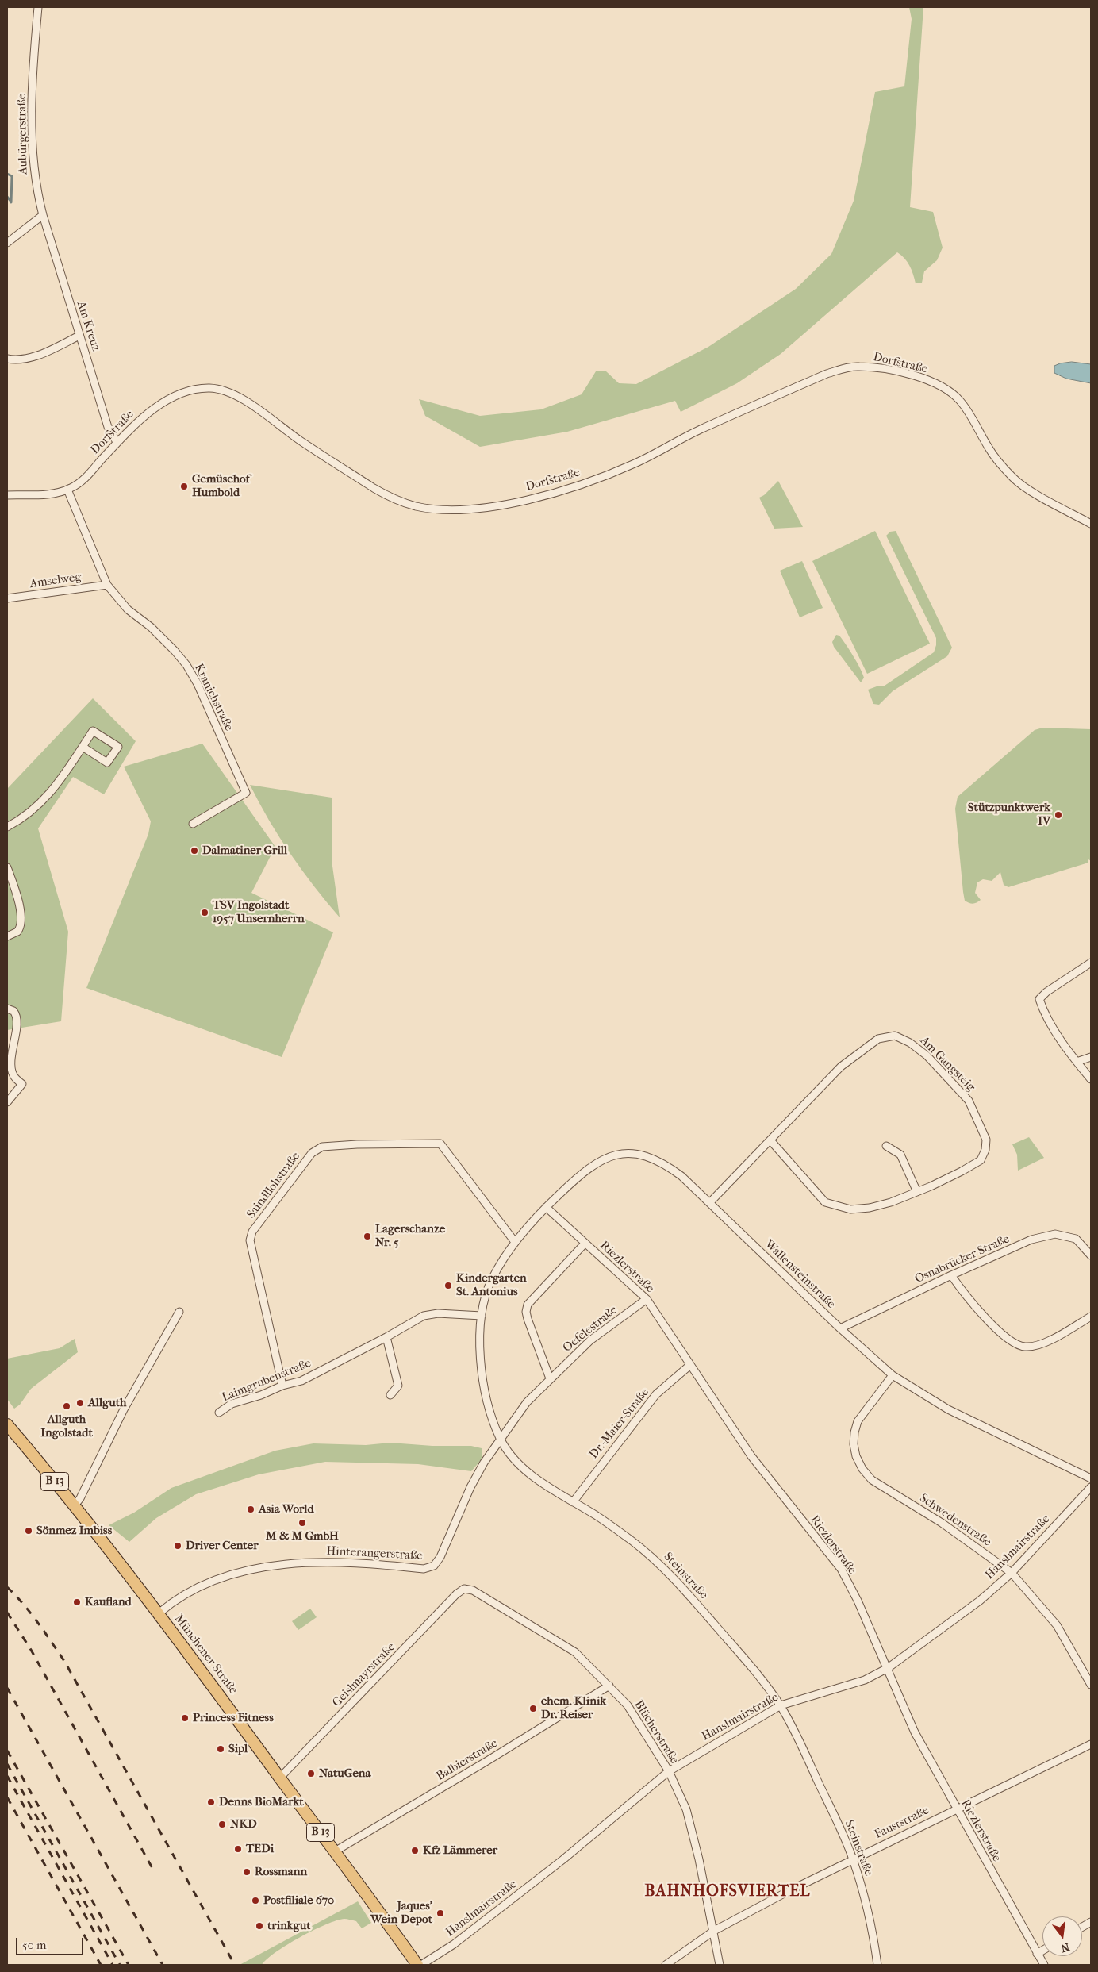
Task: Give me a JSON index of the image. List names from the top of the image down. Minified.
{"streets":{"main road":["B 13","Münchener Straße"],"street":["Aubürgerstraße","Am Kreuz","Dorfstraße","Amselweg","Kranichstraße","Am Gangsteig","Saindllohstraße","Osnabrücker Straße","Riezlerstraße","Wallensteinstraße","Oefelestraße","Laimgrubenstraße","Dr.-Maier-Straße","Schwedenstraße","Hanslmairstraße","Hinterangerstraße","Steinstraße","Geislmayrstraße","Blücherstraße","Balbierstraße","Fauststraße"]},"crossings":[["Aubürgerstraße","Am Kreuz"],["Am Kreuz","Dorfstraße"],["Dorfstraße","Kranichstraße"],["Amselweg","Kranichstraße"],["Am Gangsteig","Wallensteinstraße"],["Saindllohstraße","Wallensteinstraße"],["Saindllohstraße","Laimgrubenstraße"],["Saindllohstraße","Steinstraße"],["Osnabrücker Straße","Wallensteinstraße"],["Riezlerstraße","Wallensteinstraße"],["Riezlerstraße","Oefelestraße"],["Riezlerstraße","Dr.-Maier-Straße"],["Riezlerstraße","Hanslmairstraße"],["Riezlerstraße","Fauststraße"],["Wallensteinstraße","Schwedenstraße"],["Wallensteinstraße","Steinstraße"],["Oefelestraße","Hinterangerstraße"],["Oefelestraße","Steinstraße"],["Laimgrubenstraße","Steinstraße"],["Dr.-Maier-Straße","Steinstraße"],["Schwedenstraße","Hanslmairstraße"],["Hanslmairstraße","Steinstraße"],["Hanslmairstraße","Blücherstraße"],["Hinterangerstraße","Steinstraße"],["Hinterangerstraße","Münchener Straße"],["Steinstraße","Fauststraße"],["Münchener Straße","Geislmayrstraße"],["Münchener Straße","Balbierstraße"],["Geislmayrstraße","Blücherstraße"],["Blücherstraße","Balbierstraße"],["Blücherstraße","Fauststraße"]],"districts":["BAHNHOFSVIERTEL"],"places":["Gemüsehof Humbold","Stützpunktwerk IV","Dalmatiner Grill","TSV Ingolstadt 1957 Unsernherrn","Lagerschanze Nr. 5","Kindergarten St. Antonius","Allguth","Allguth Ingolstadt","Asia World","M & M GmbH","Sönmez Imbiss","Driver Center","Kaufland","ehem. Klinik Dr. Reiser","Princess Fitness","Sipl","NatuGena","Denns BioMarkt","NKD","TEDi","Kfz Lämmerer","Rossmann","Postfiliale 670","Jaques' Wein-Depot","trinkgut"],"scale_bar":"50 m","north":"bottom"}
